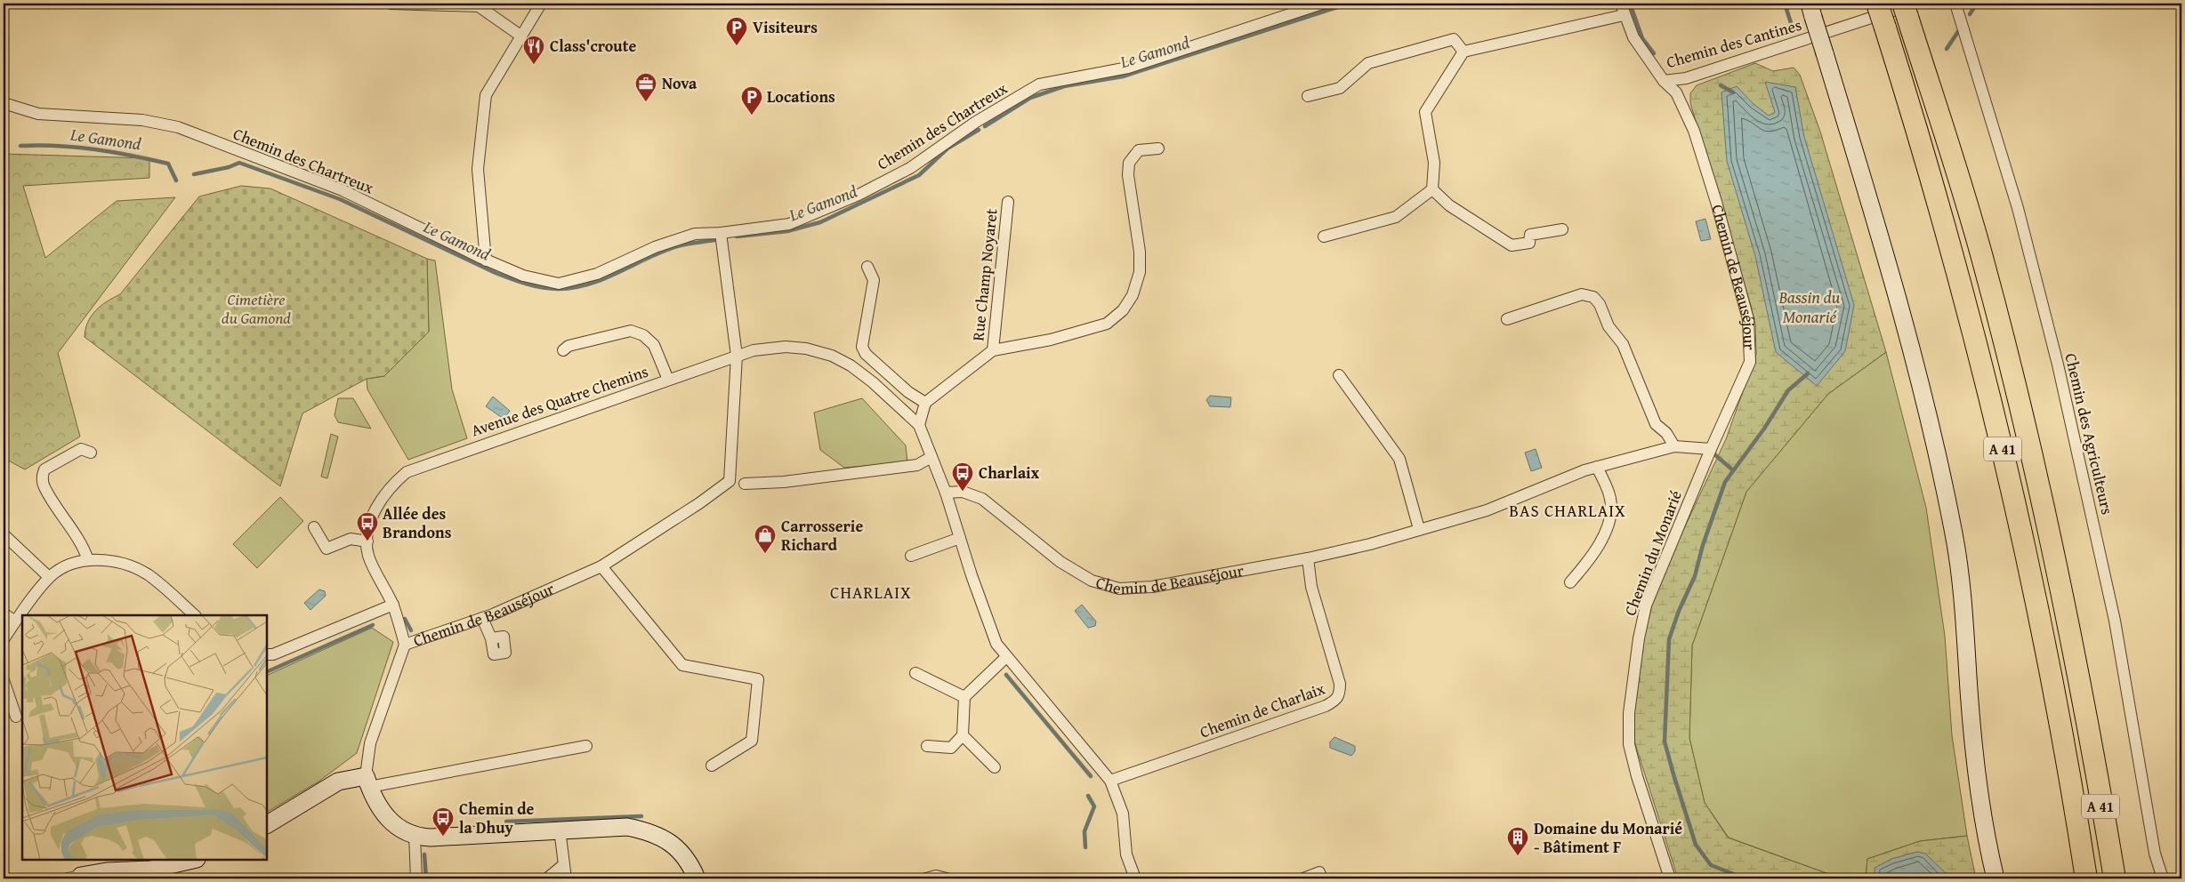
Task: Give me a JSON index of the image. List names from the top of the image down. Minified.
{"streets":{"highway":["A 41"],"street":["Chemin des Cantines","Chemin des Chartreux","Rue Champ Noyaret","Chemin de Beauséjour","Avenue des Quatre Chemins","Chemin des Agriculteurs","Chemin du Monarié","Chemin de Charlaix"]},"crossings":[["Chemin des Cantines","Chemin de Beauséjour"],["Chemin des Cantines","A 41"],["Chemin de Beauséjour","Avenue des Quatre Chemins"],["Chemin de Beauséjour","Chemin du Monarié"],["Chemin de Beauséjour","Chemin de Charlaix"],["Avenue des Quatre Chemins","Chemin de Charlaix"]],"districts":["BAS CHARLAIX","CHARLAIX"],"water":["Le Gamond","Bassin du Monarié"],"parks":["Cimetière du Gamond"],"places":{"parking":["Visiteurs","Locations"],"restaurant":["Class'croute"],"office":["Nova"],"bus stop":["Charlaix","Allée des Brandons","Chemin de la Dhuy"],"shop":["Carrosserie Richard"],"building":["Domaine du Monarié - Bâtiment F"]}}
